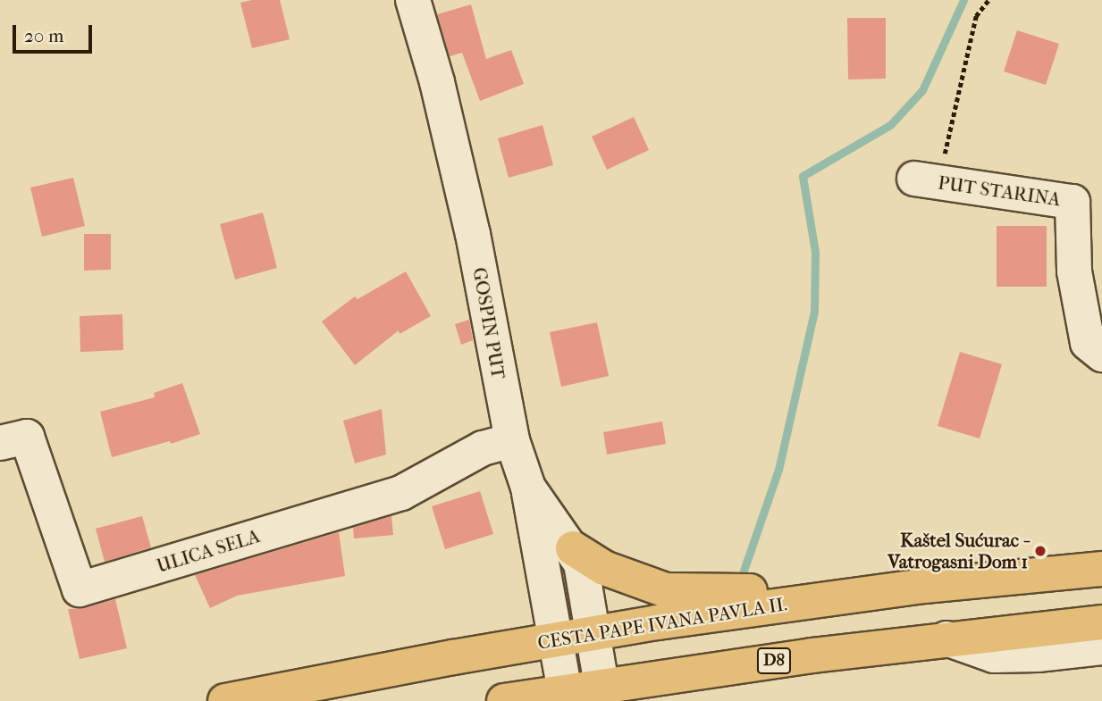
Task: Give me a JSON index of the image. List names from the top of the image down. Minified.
{"streets":{"main road":["CESTA PAPE IVANA PAVLA II.","D8"],"street":["PUT STARINA","GOSPIN PUT","ULICA SELA"]},"crossings":[["GOSPIN PUT","ULICA SELA"],["GOSPIN PUT","CESTA PAPE IVANA PAVLA II."],["GOSPIN PUT","D8"]],"places":["Kaštel Sućurac - Vatrogasni Dom 1"],"scale_bar":"20 m"}
